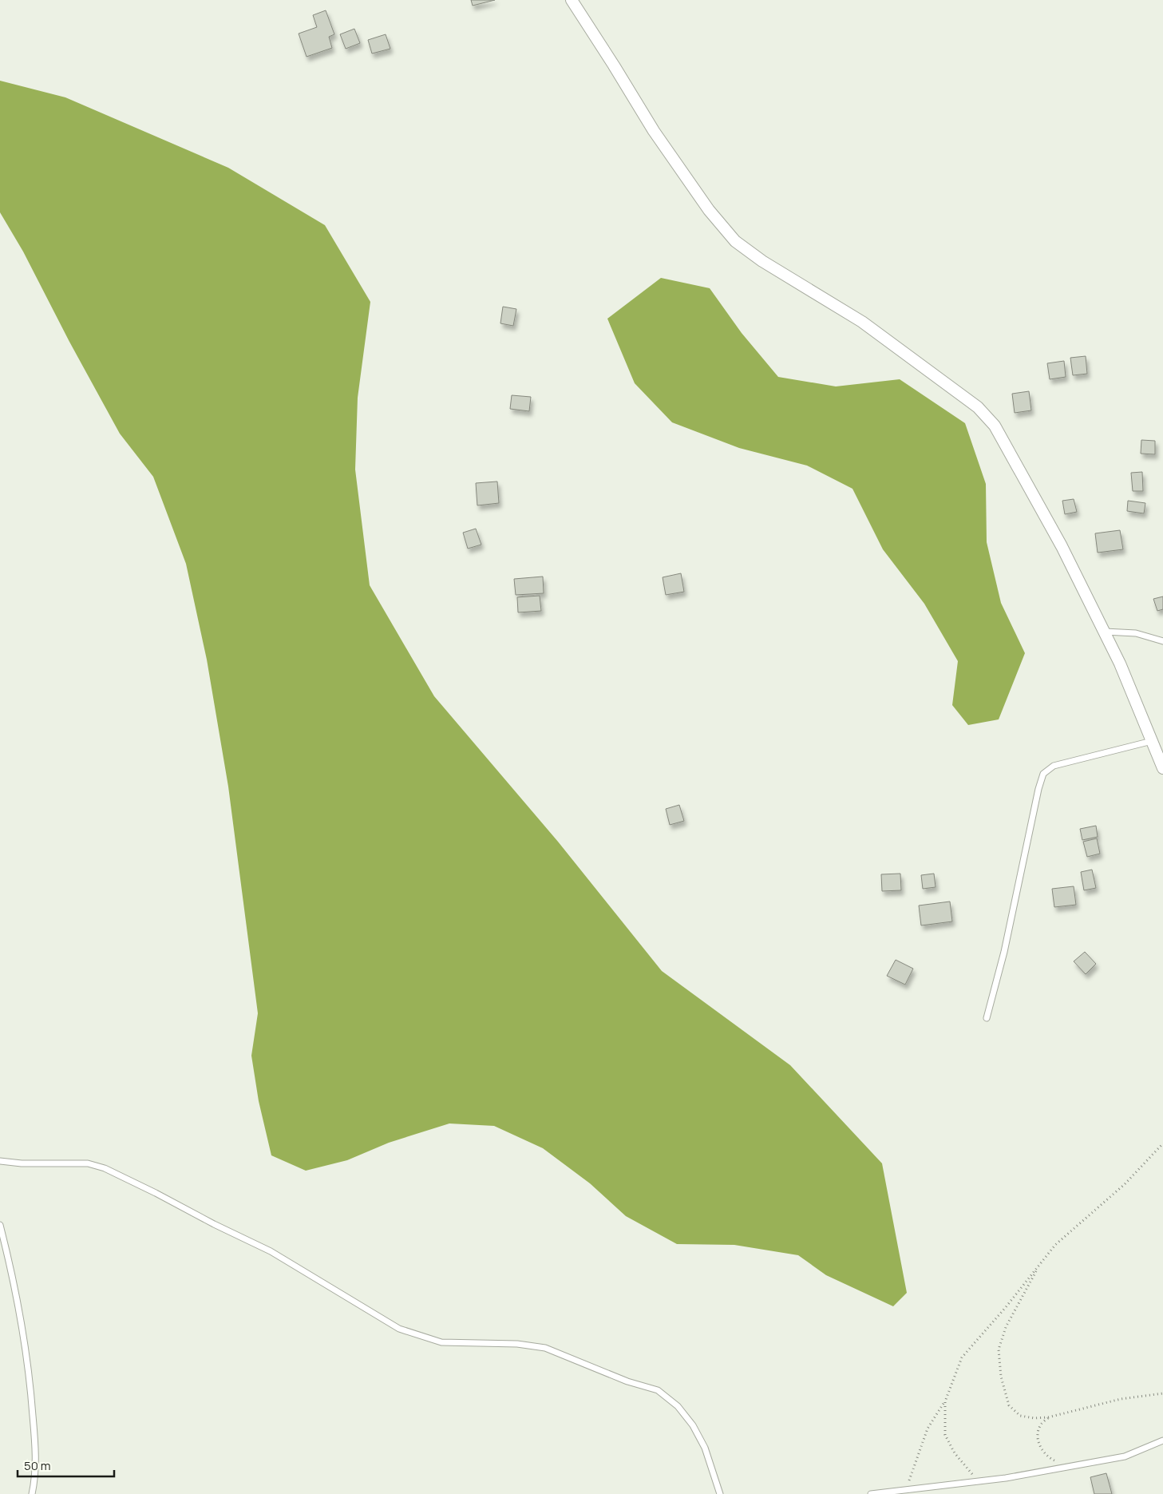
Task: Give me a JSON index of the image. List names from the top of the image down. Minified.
{"scale_bar":"50 m"}
